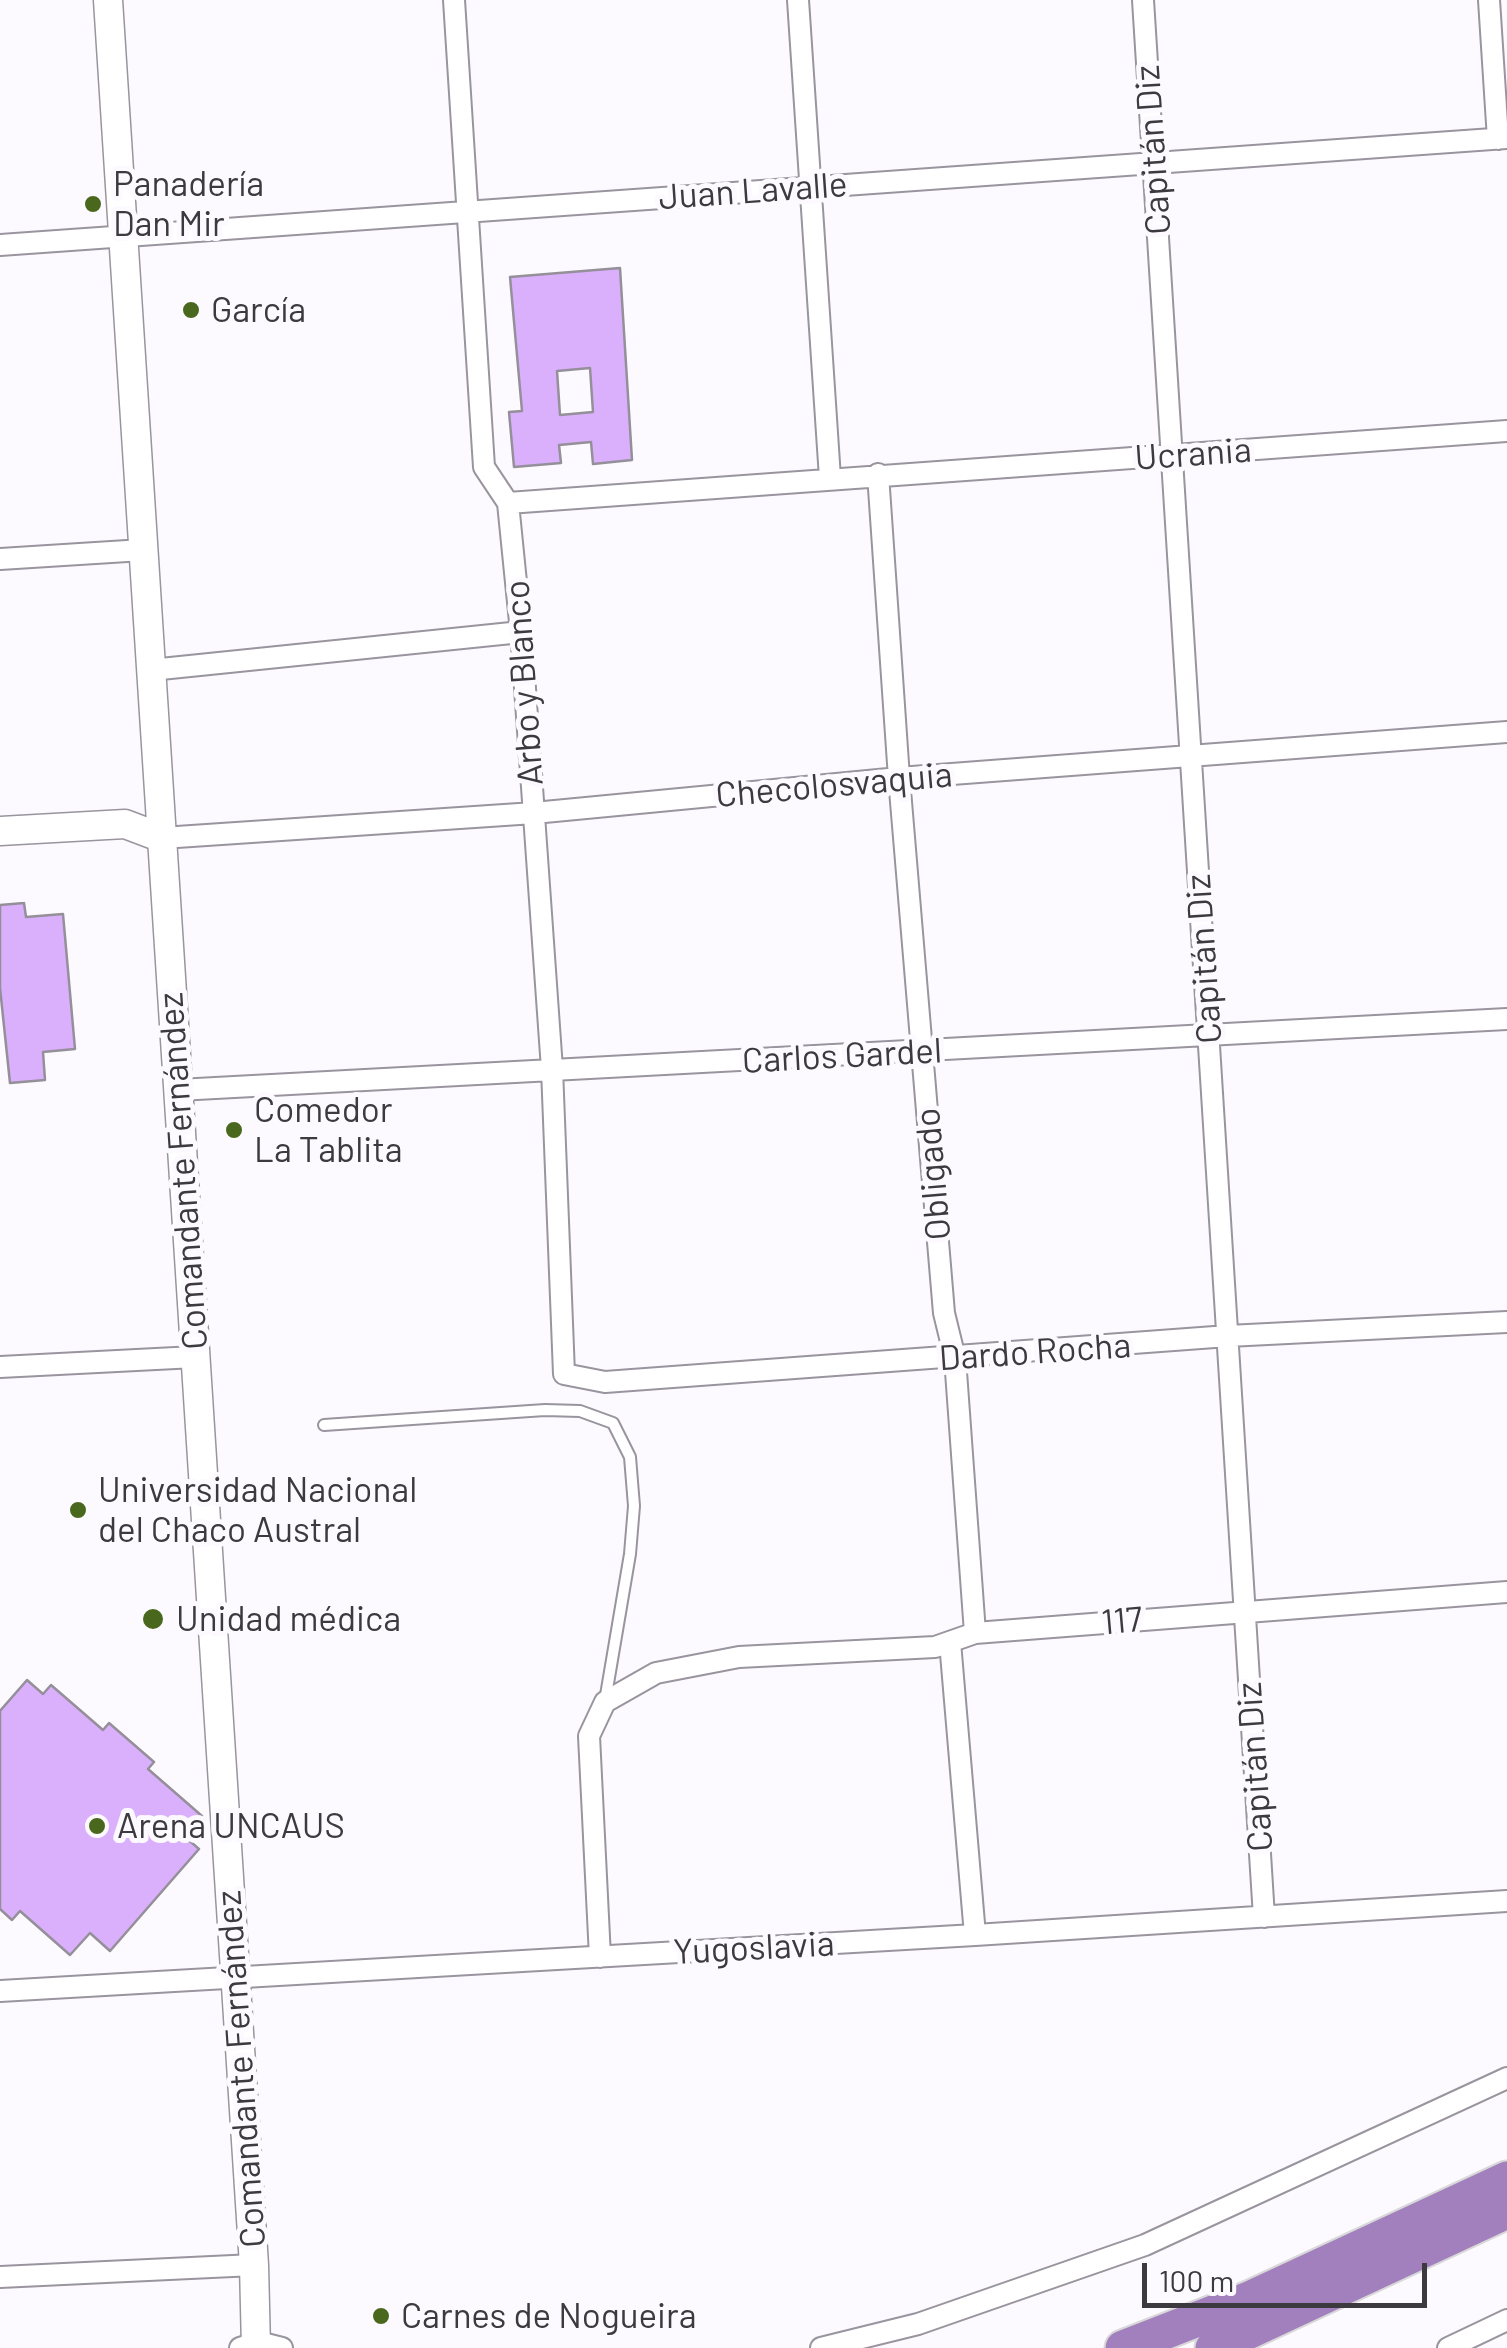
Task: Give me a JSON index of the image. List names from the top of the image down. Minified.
{"streets":{"main road":["Comandante Fernández"],"street":["Capitán Diz","Juan Lavalle","Ucrania","Arbo y Blanco","Checolosvaquia","Carlos Gardel","Obligado","Dardo Rocha","117","Yugoslavia"]},"crossings":[["Capitán Diz","Juan Lavalle"],["Capitán Diz","Ucrania"],["Capitán Diz","Checolosvaquia"],["Capitán Diz","Carlos Gardel"],["Capitán Diz","Dardo Rocha"],["Capitán Diz","117"],["Capitán Diz","Yugoslavia"],["Juan Lavalle","Arbo y Blanco"],["Juan Lavalle","Comandante Fernández"],["Ucrania","Arbo y Blanco"],["Ucrania","Obligado"],["Arbo y Blanco","Checolosvaquia"],["Arbo y Blanco","Carlos Gardel"],["Arbo y Blanco","Dardo Rocha"],["Checolosvaquia","Comandante Fernández"],["Checolosvaquia","Obligado"],["Carlos Gardel","Comandante Fernández"],["Carlos Gardel","Obligado"],["Comandante Fernández","Yugoslavia"],["Obligado","Dardo Rocha"],["Obligado","117"]],"places":["Panadería Dan Mir","García","Comedor La Tablita","Universidad Nacional del Chaco Austral","Unidad médica","Arena UNCAUS","Carnes de Nogueira"],"scale_bar":"100 m"}
